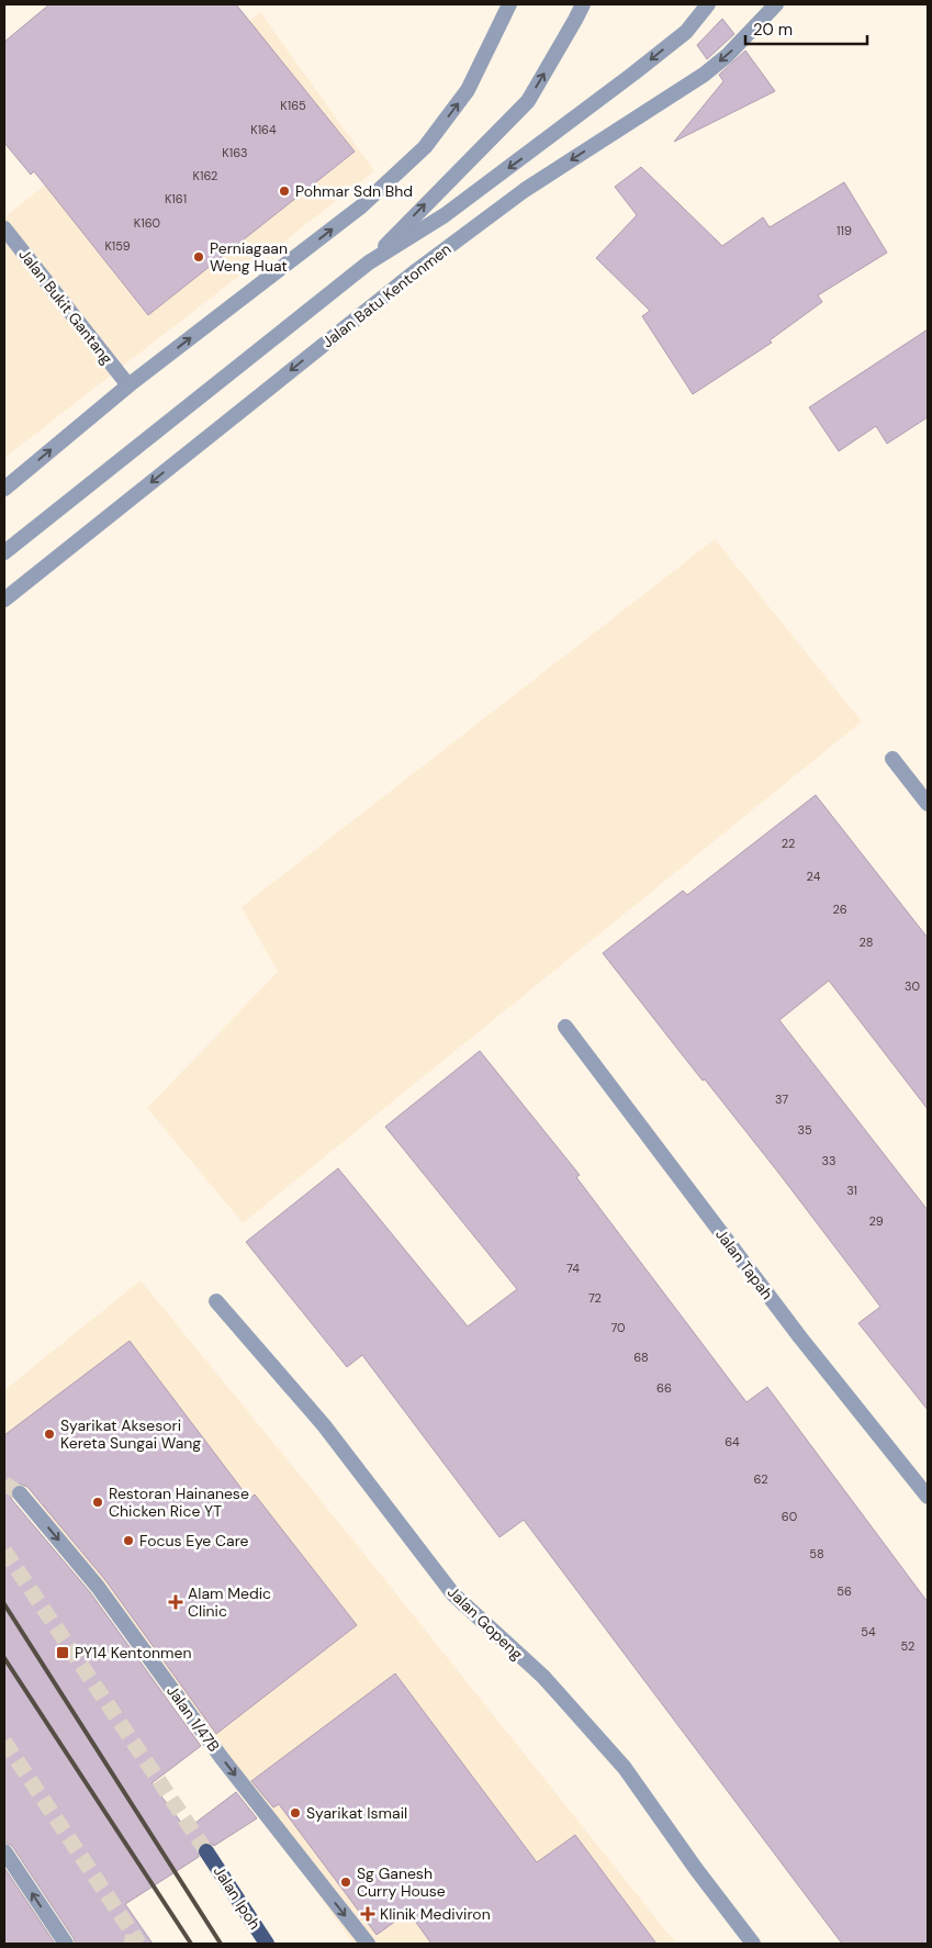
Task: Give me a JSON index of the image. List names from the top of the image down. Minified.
{"streets":{"main road":["Jalan Ipoh"],"street":["Jalan Batu Kentonmen","Jalan Bukit Gantang","Jalan Tapah","Jalan Gopeng","Jalan 1/47B"]},"one_way":["Jalan 1/47B"],"places":{"other":["Pohmar Sdn Bhd","Perniagaan Weng Huat","Syarikat Aksesori Kereta Sungai Wang","Restoran Hainanese Chicken Rice YT","Focus Eye Care","Syarikat Ismail","Sg Ganesh Curry House"],"health":["Alam Medic Clinic","Klinik Mediviron"],"transit":["PY14 Kentonmen"]},"house_numbers":["K165","K164","K163","K162","K161","K160","119","K159","22","24","26","28","30","37","35","33","31","29","74","72","70","68","66","64","62","60","58","56","54","52"],"scale_bar":"20 m"}
